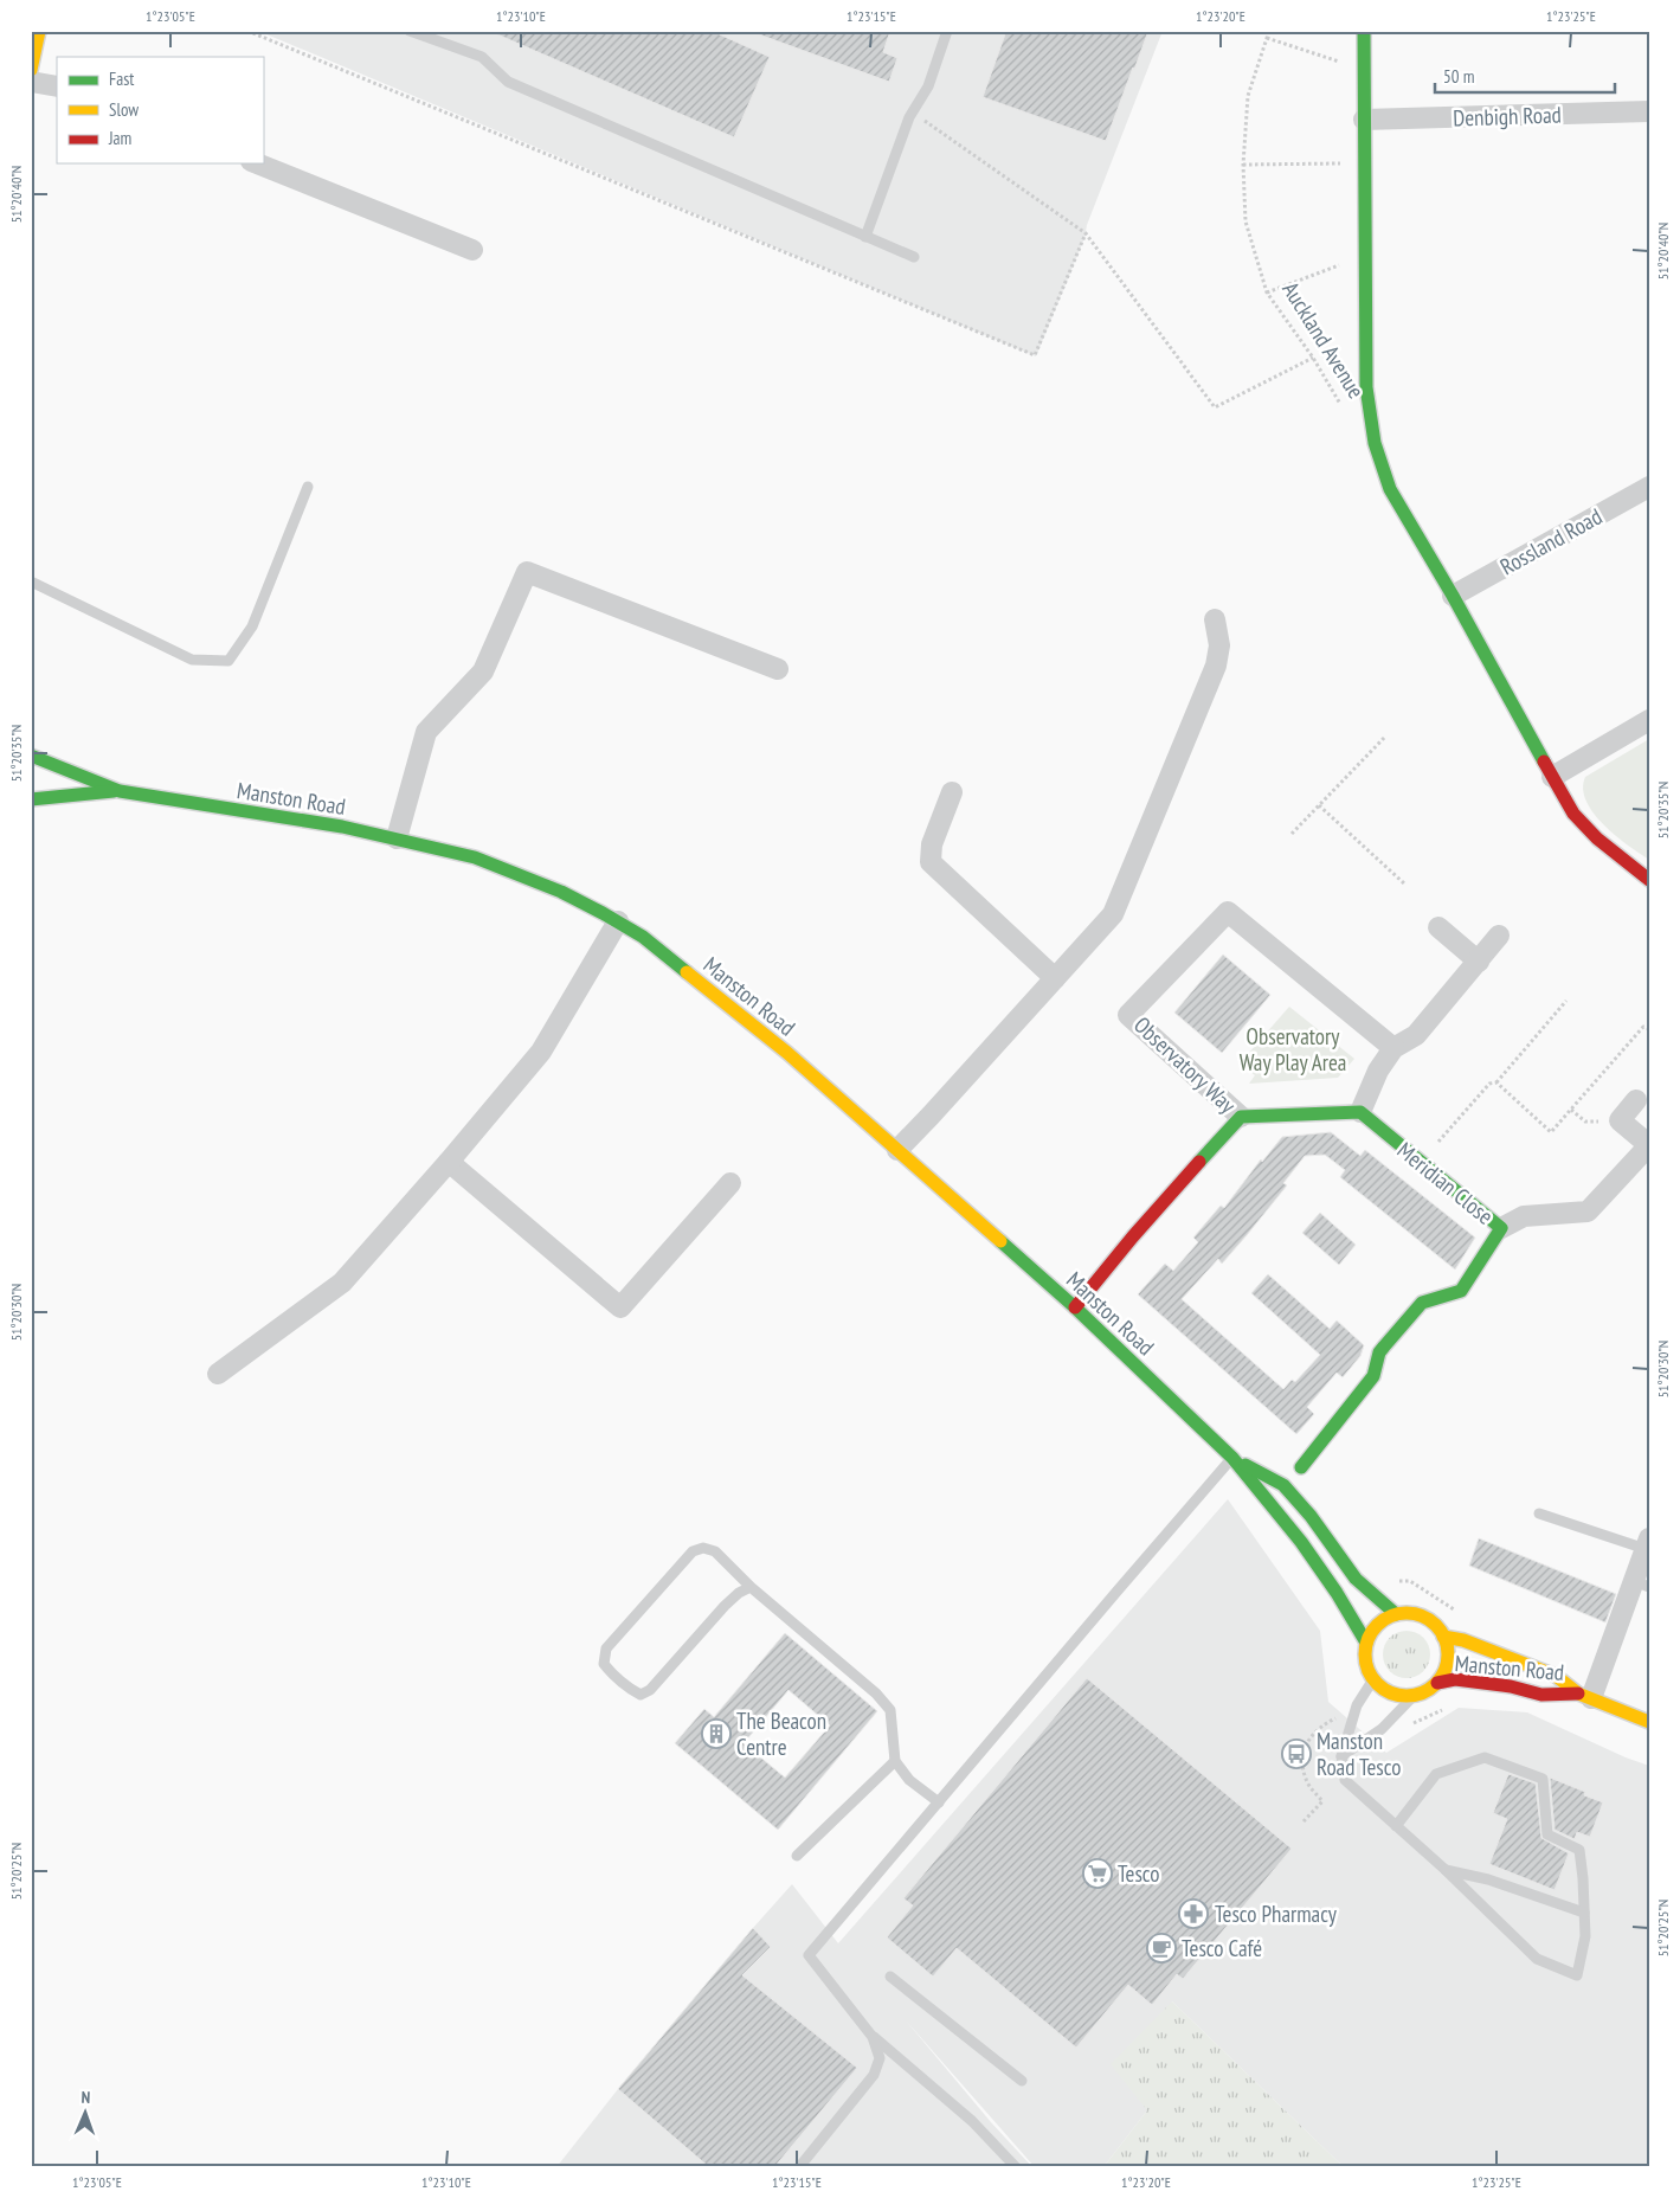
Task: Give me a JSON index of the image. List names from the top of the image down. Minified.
{"streets":{"main road":["Auckland Avenue","Manston Road","Meridian Close"],"street":["Denbigh Road","Rossland Road","Observatory Way"]},"crossings":[["Denbigh Road","Auckland Avenue"],["Auckland Avenue","Rossland Road"]],"parks":["Observatory Way Play Area"],"places":{"building":["The Beacon Centre"],"bus stop":["Manston Road Tesco"],"supermarket":["Tesco"],"pharmacy":["Tesco Pharmacy"],"cafe":["Tesco Café"]},"legend":["Fast","Slow","Jam"],"scale_bar":"50 m","north":"top","coordinates":["1°23'05\"E","1°23'10\"E","1°23'15\"E","1°23'20\"E","1°23'25\"E","51°20'40\"N","51°20'35\"N","51°20'30\"N","51°20'25\"N"]}
